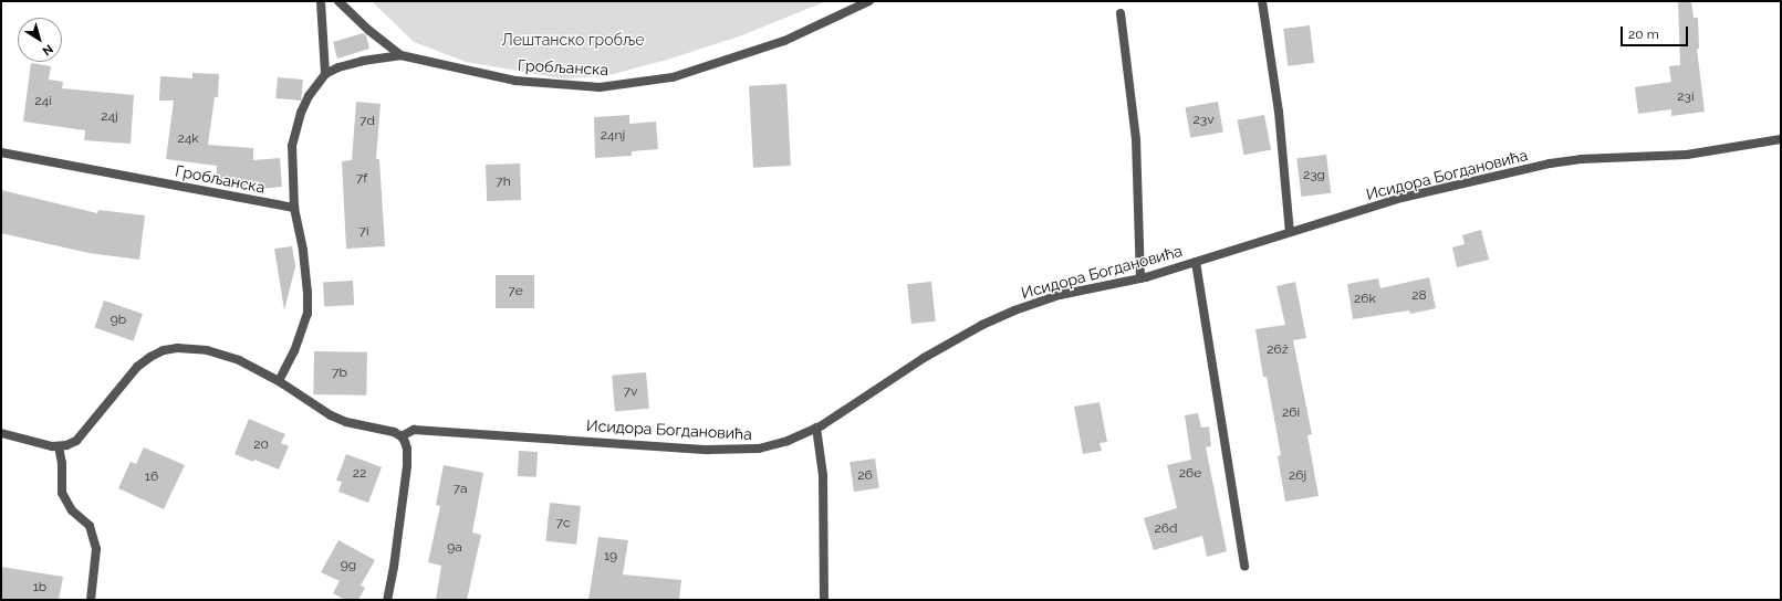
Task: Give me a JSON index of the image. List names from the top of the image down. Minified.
{"streets":{"street":["Гробљанска","Исидора Богдановића"]},"parks":["Лештанско гробље"],"house_numbers":["23i","24i","24j","23v","7d","24nj","24k","23g","7f","7h","7i","7e","28","26k","9b","26ž","7b","7v","26i","20","22","26e","26","26j","16","7a","7c","26đ","9a","19","9g","1b"],"scale_bar":"20 m","north":"bottom right"}
